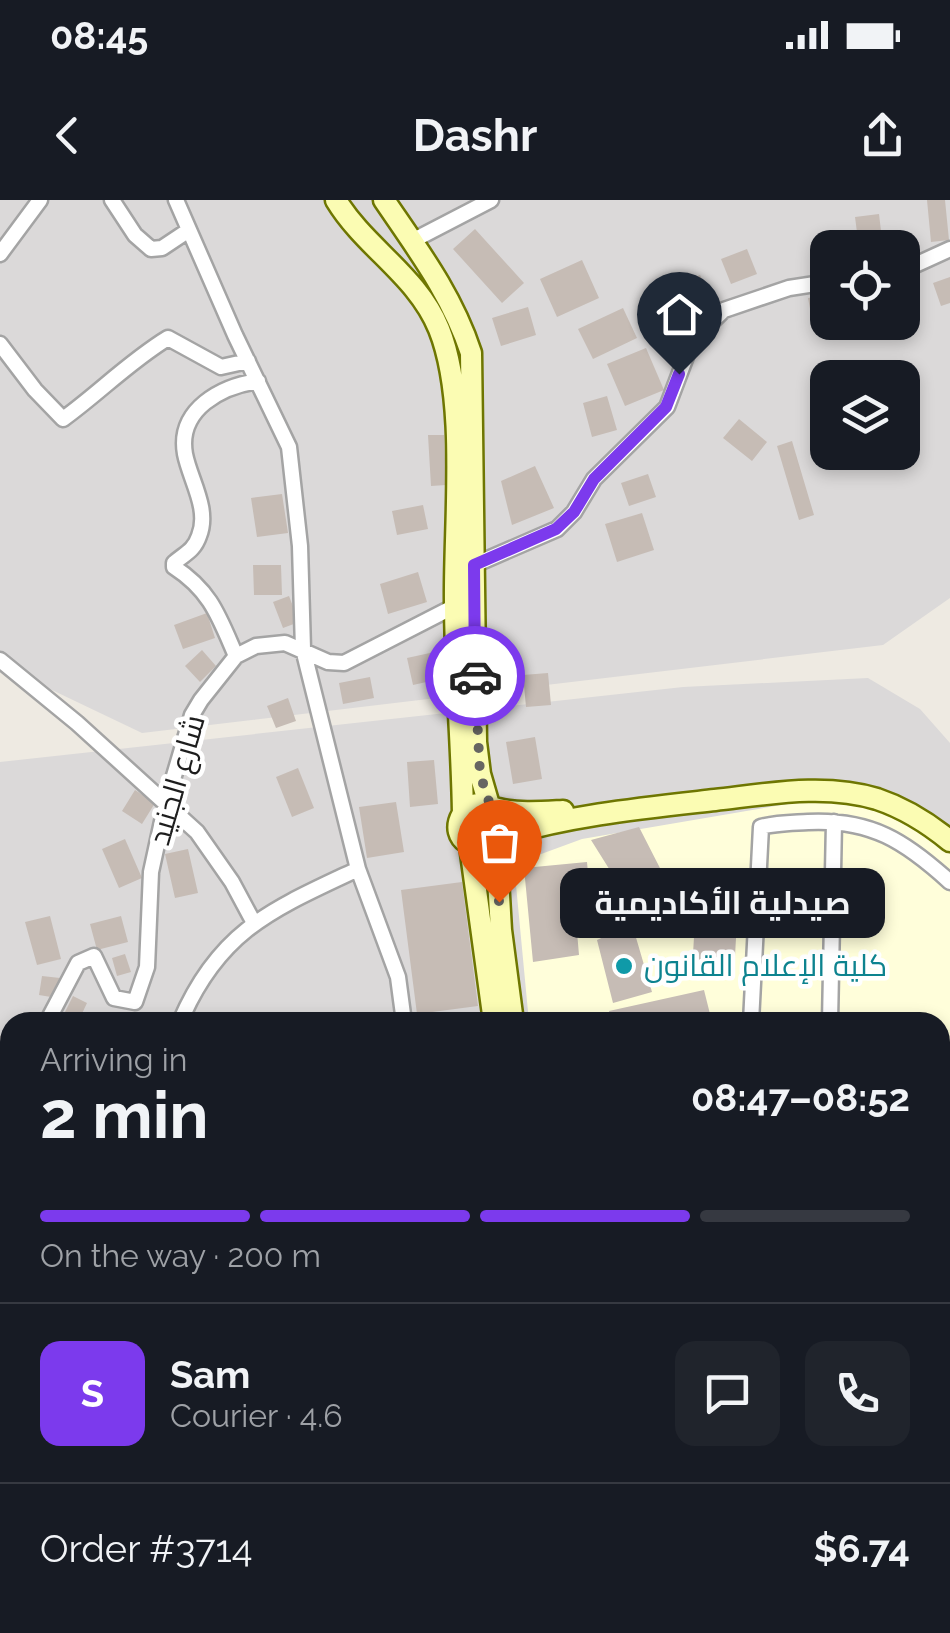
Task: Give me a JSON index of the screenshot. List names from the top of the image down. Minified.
{"streets":{"street":["شارع الجنيد"]},"places":["صيدلية الأكاديمية","كلية الإعلام القانون"],"page":{"status":"08:45","header":"Dashr","bubble":"صيدلية الأكاديمية","heading":["2 min","Arriving in","08:47–08:52"],"panel":["Sam","Courier · 4.6","Order #3714","$6.74"],"bar":"On the way · 200 m","round":"S"}}
